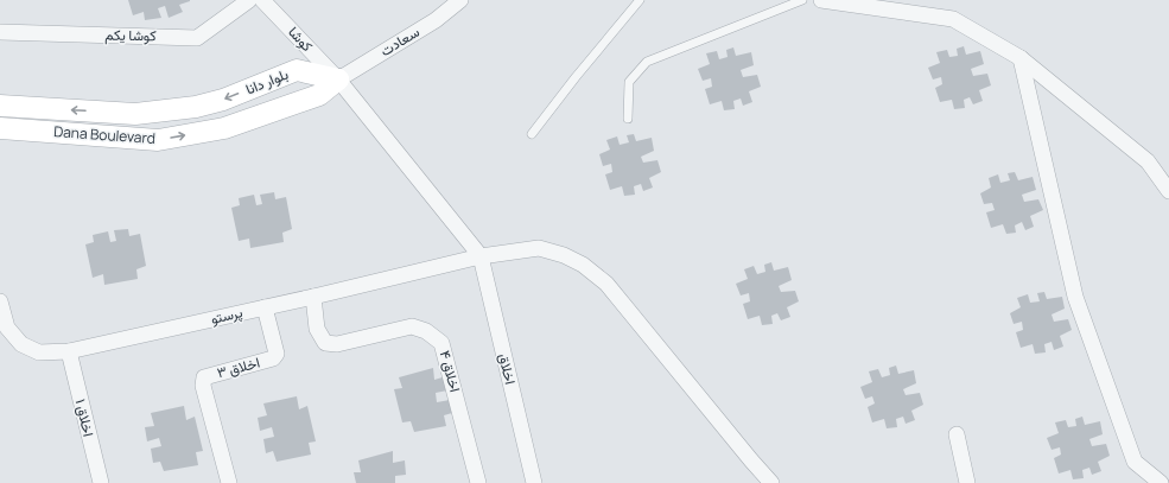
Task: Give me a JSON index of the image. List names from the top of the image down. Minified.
{"streets":{"street":["کوشا یکم","کوشا","سعادت","بلوار دانا","Dana Boulevard","پرستو","اخلاق ۳","اخلاق","اخلاق ۴","اخلاق ۱"]},"crossings":[["کوشا","سعادت"],["کوشا","بلوار دانا"],["کوشا","Dana Boulevard"],["سعادت","بلوار دانا"],["سعادت","Dana Boulevard"],["بلوار دانا","Dana Boulevard"],["پرستو","اخلاق ۳"],["پرستو","اخلاق"],["پرستو","اخلاق ۴"],["پرستو","اخلاق ۱"]],"one_way":["بلوار دانا","Dana Boulevard"]}
